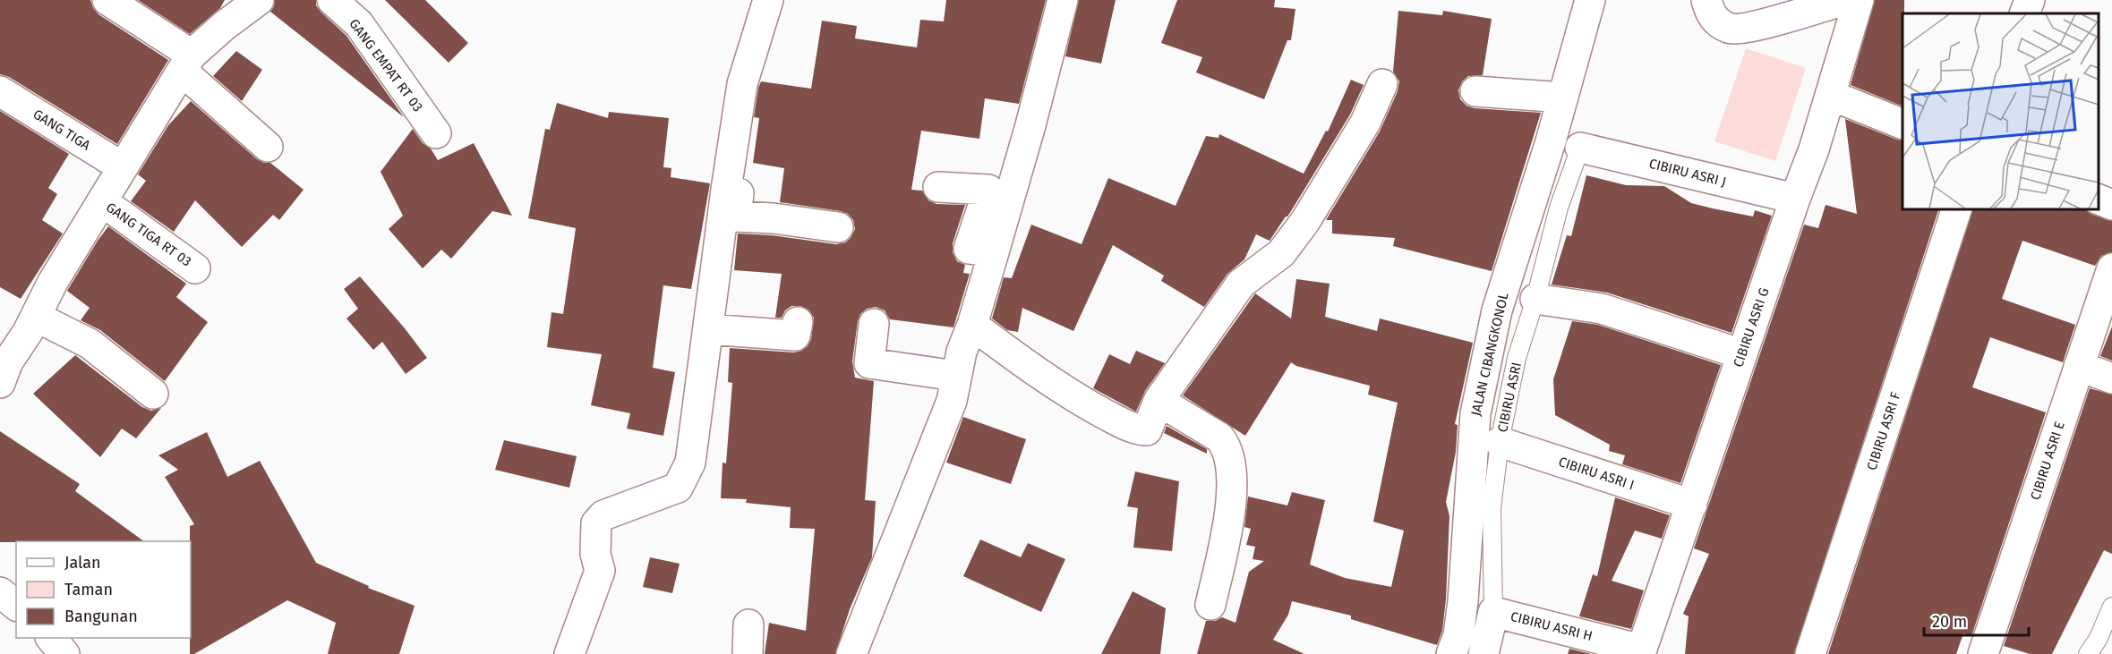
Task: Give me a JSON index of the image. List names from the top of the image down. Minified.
{"streets":{"street":["GANG EMPAT RT 03","GANG TIGA","CIBIRU ASRI J","GANG TIGA RT 03","CIBIRU ASRI G","JALAN CIBANGKONOL","CIBIRU ASRI","CIBIRU ASRI F","CIBIRU ASRI E","CIBIRU ASRI I","CIBIRU ASRI H"]},"crossings":[["CIBIRU ASRI J","CIBIRU ASRI G"],["CIBIRU ASRI J","CIBIRU ASRI"],["CIBIRU ASRI G","CIBIRU ASRI I"],["CIBIRU ASRI G","CIBIRU ASRI H"],["CIBIRU ASRI","CIBIRU ASRI I"],["CIBIRU ASRI","CIBIRU ASRI H"]],"legend":["Jalan","Taman","Bangunan"],"scale_bar":"20 m"}
